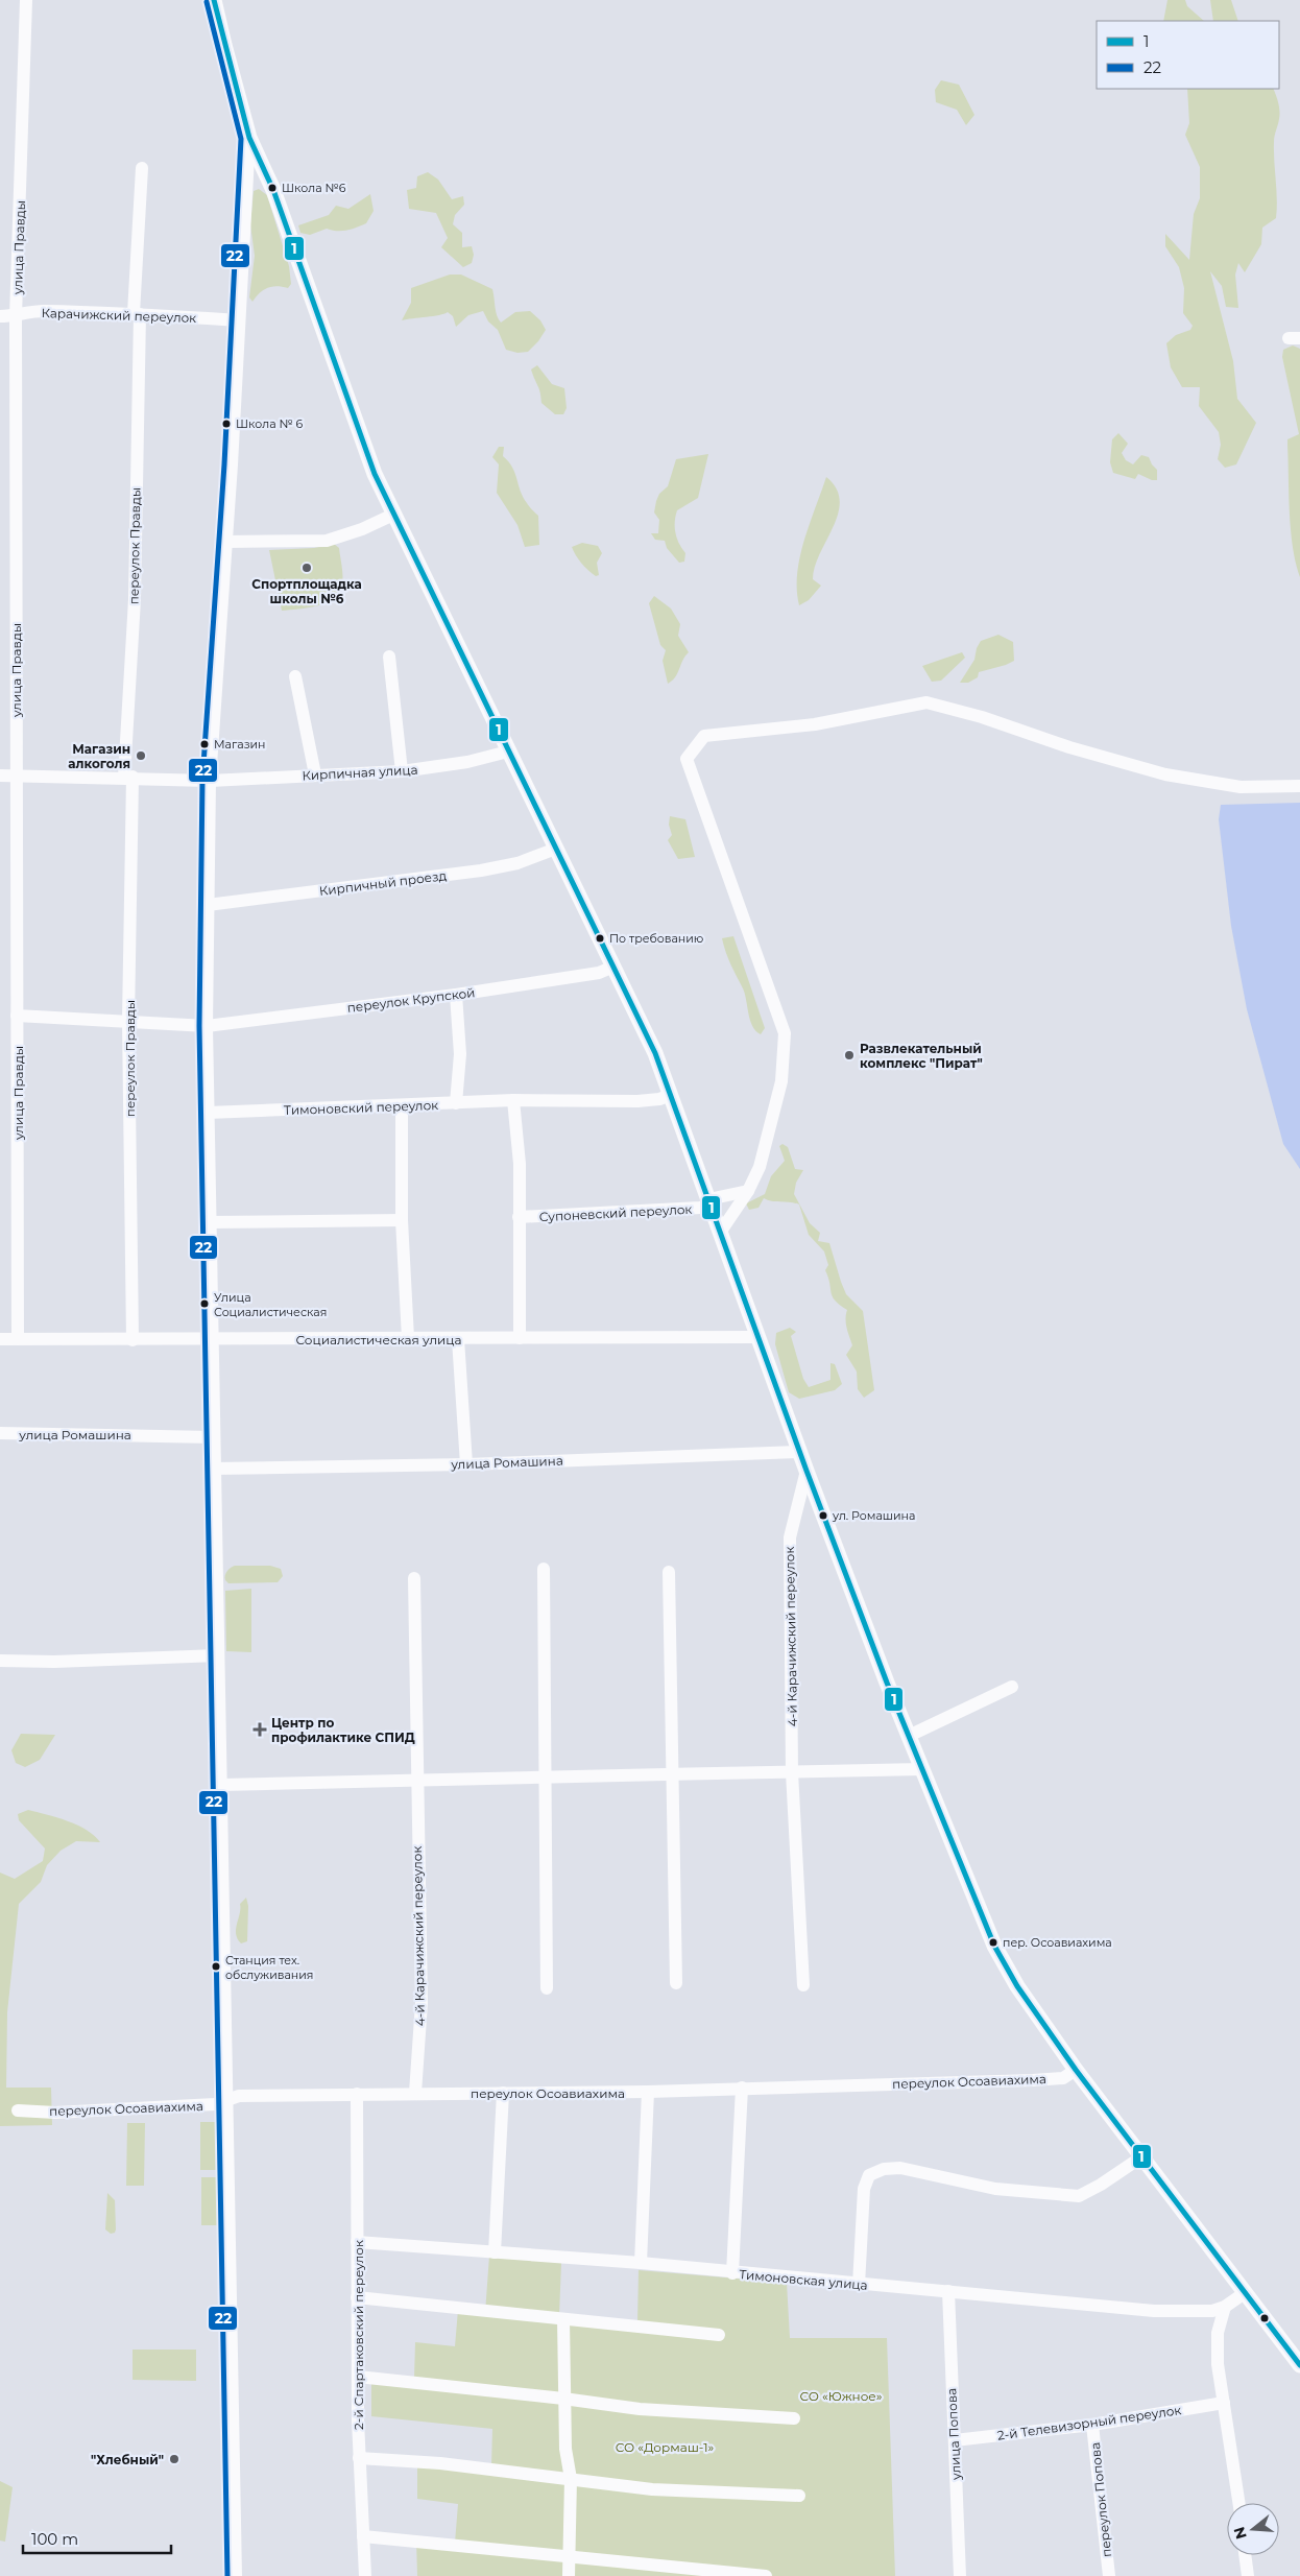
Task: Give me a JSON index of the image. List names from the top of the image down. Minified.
{"streets":{"street":["улица Правды","Карачижский переулок","переулок Правды","Кирпичная улица","Кирпичный проезд","переулок Крупской","Тимоновский переулок","Супоневский переулок","Социалистическая улица","улица Ромашина","4-й Карачижский переулок","переулок Осоавиахима","Тимоновская улица","2-й Спартаковский переулок","2-й Телевизорный переулок","улица Попова","переулок Попова"]},"crossings":[["улица Правды","Карачижский переулок"],["улица Правды","Кирпичная улица"],["улица Правды","переулок Крупской"],["улица Правды","Социалистическая улица"],["Карачижский переулок","переулок Правды"],["переулок Правды","Кирпичная улица"],["переулок Правды","переулок Крупской"],["переулок Правды","Социалистическая улица"],["4-й Карачижский переулок","переулок Осоавиахима"],["переулок Осоавиахима","2-й Спартаковский переулок"],["Тимоновская улица","2-й Спартаковский переулок"],["Тимоновская улица","улица Попова"],["2-й Телевизорный переулок","улица Попова"],["2-й Телевизорный переулок","переулок Попова"]],"parks":["СО «Южное»","СО «Дормаш-1»"],"places":{"other":["Школа №6","Школа № 6","Спортплощадка школы №6","Магазин","Магазин алкоголя","По требованию","Развлекательный комплекс \"Пират\"","Улица Социалистическая","ул. Ромашина","пер. Осоавиахима","Станция тех. обслуживания","\"Хлебный\""],"health":["Центр по профилактике СПИД"]},"lines":["transit line 1","transit line 22"],"legend":["1","22"],"scale_bar":"100 m","north":"left"}
